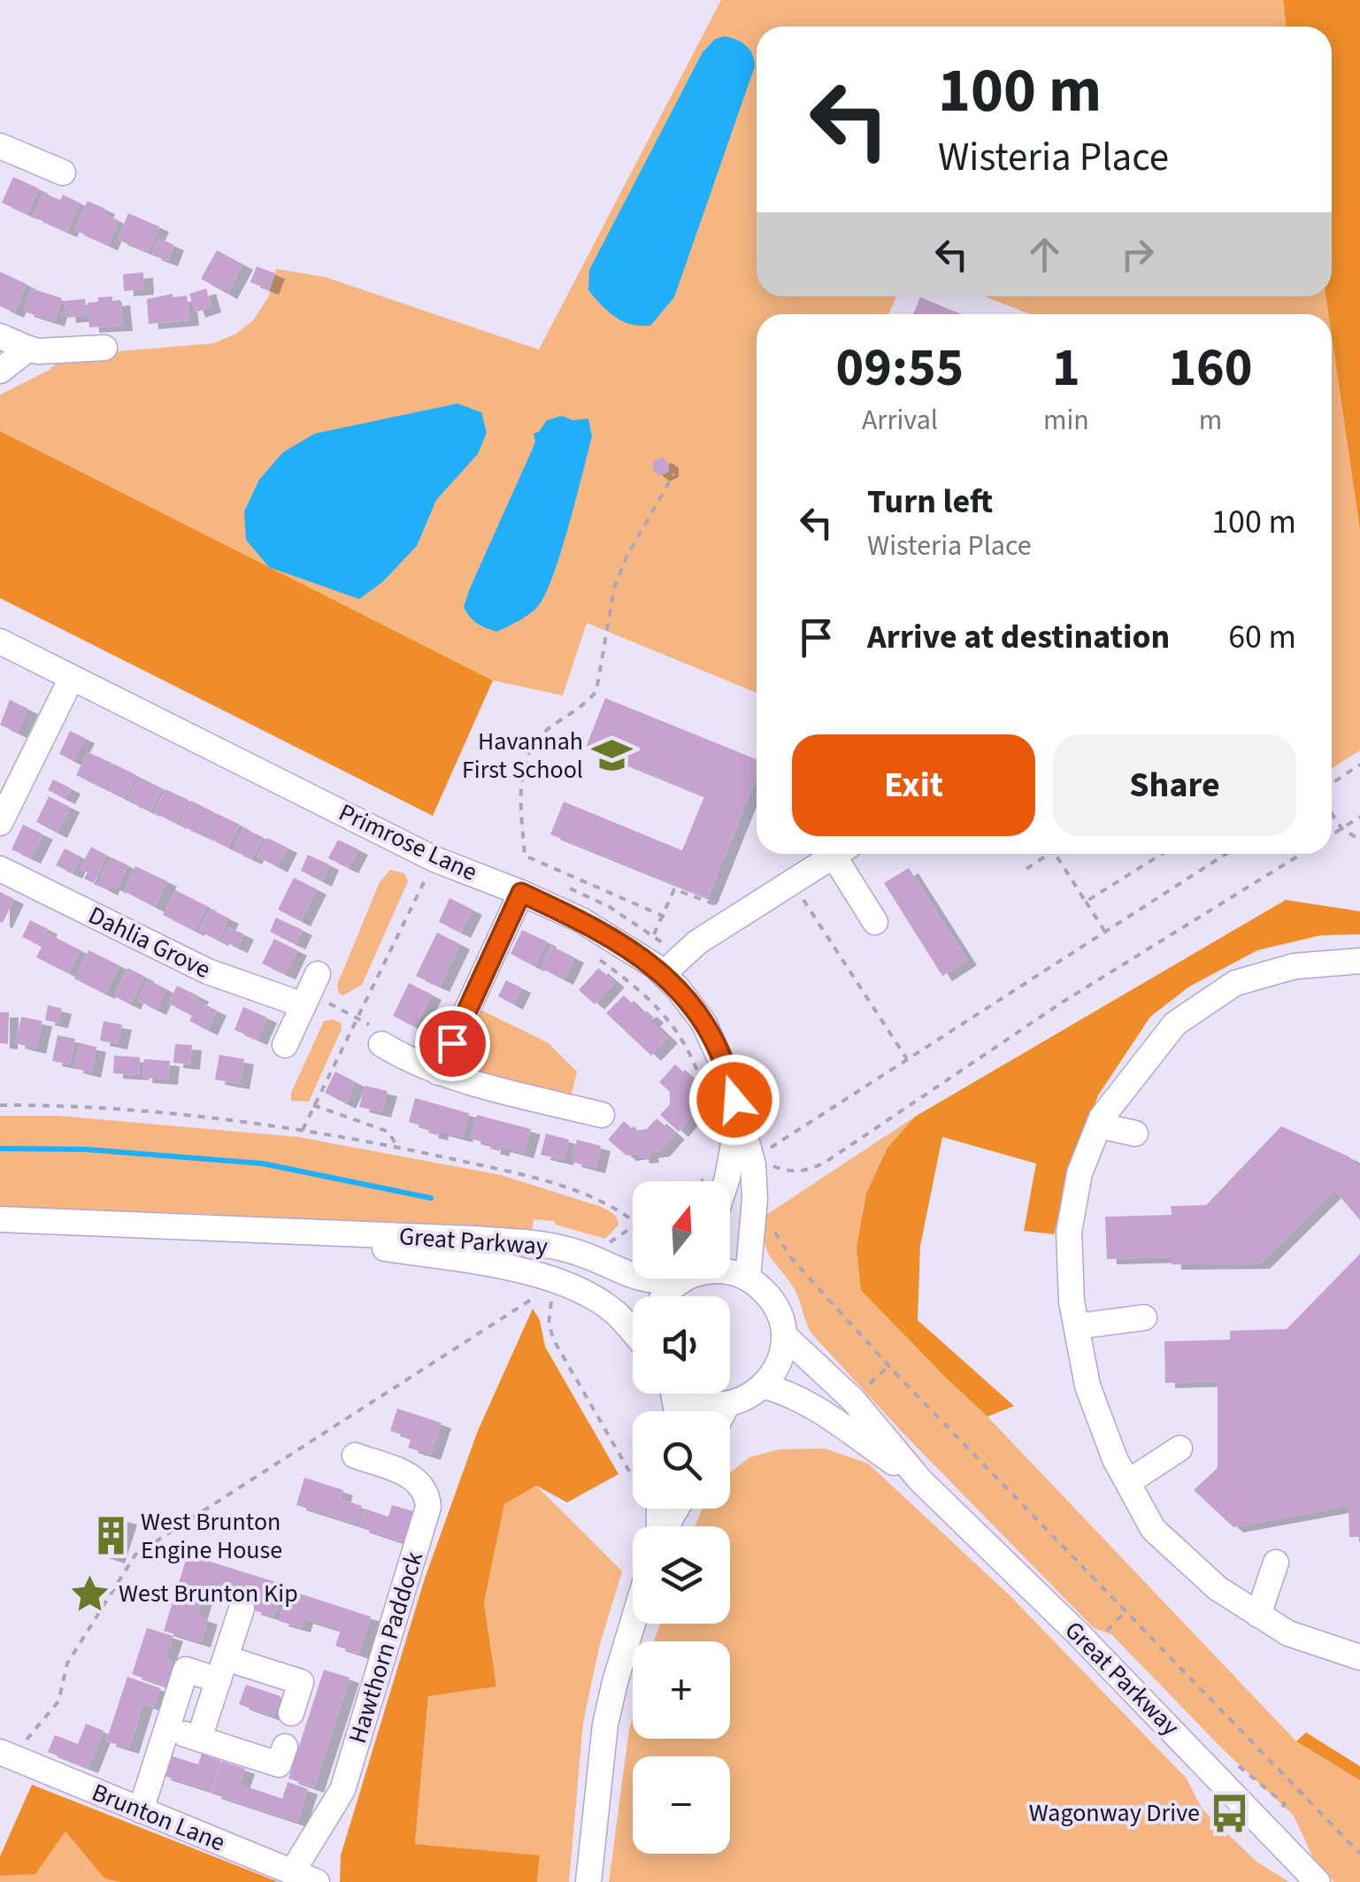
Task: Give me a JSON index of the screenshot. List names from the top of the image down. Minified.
{"streets":{"street":["Primrose Lane","Dahlia Grove","Great Parkway","Hawthorn Paddock","Brunton Lane"]},"crossings":[["Primrose Lane","Great Parkway"],["Hawthorn Paddock","Brunton Lane"]],"places":{"school or university":["Havannah First School"],"building":["West Brunton Engine House"],"place":["West Brunton Kip"],"bus stop":["Wagonway Drive"]},"north":"top","page":{"turn":["100 m","Wisteria Place"],"eta":["09:55","Arrival","1","min","160","m"],"list":[{"name":"Turn left","note":"Wisteria Place","value":"100 m"},{"name":"Arrive at destination","value":"60 m"}],"buttons":["Exit","Share"],"map_buttons":["+","−"]}}
